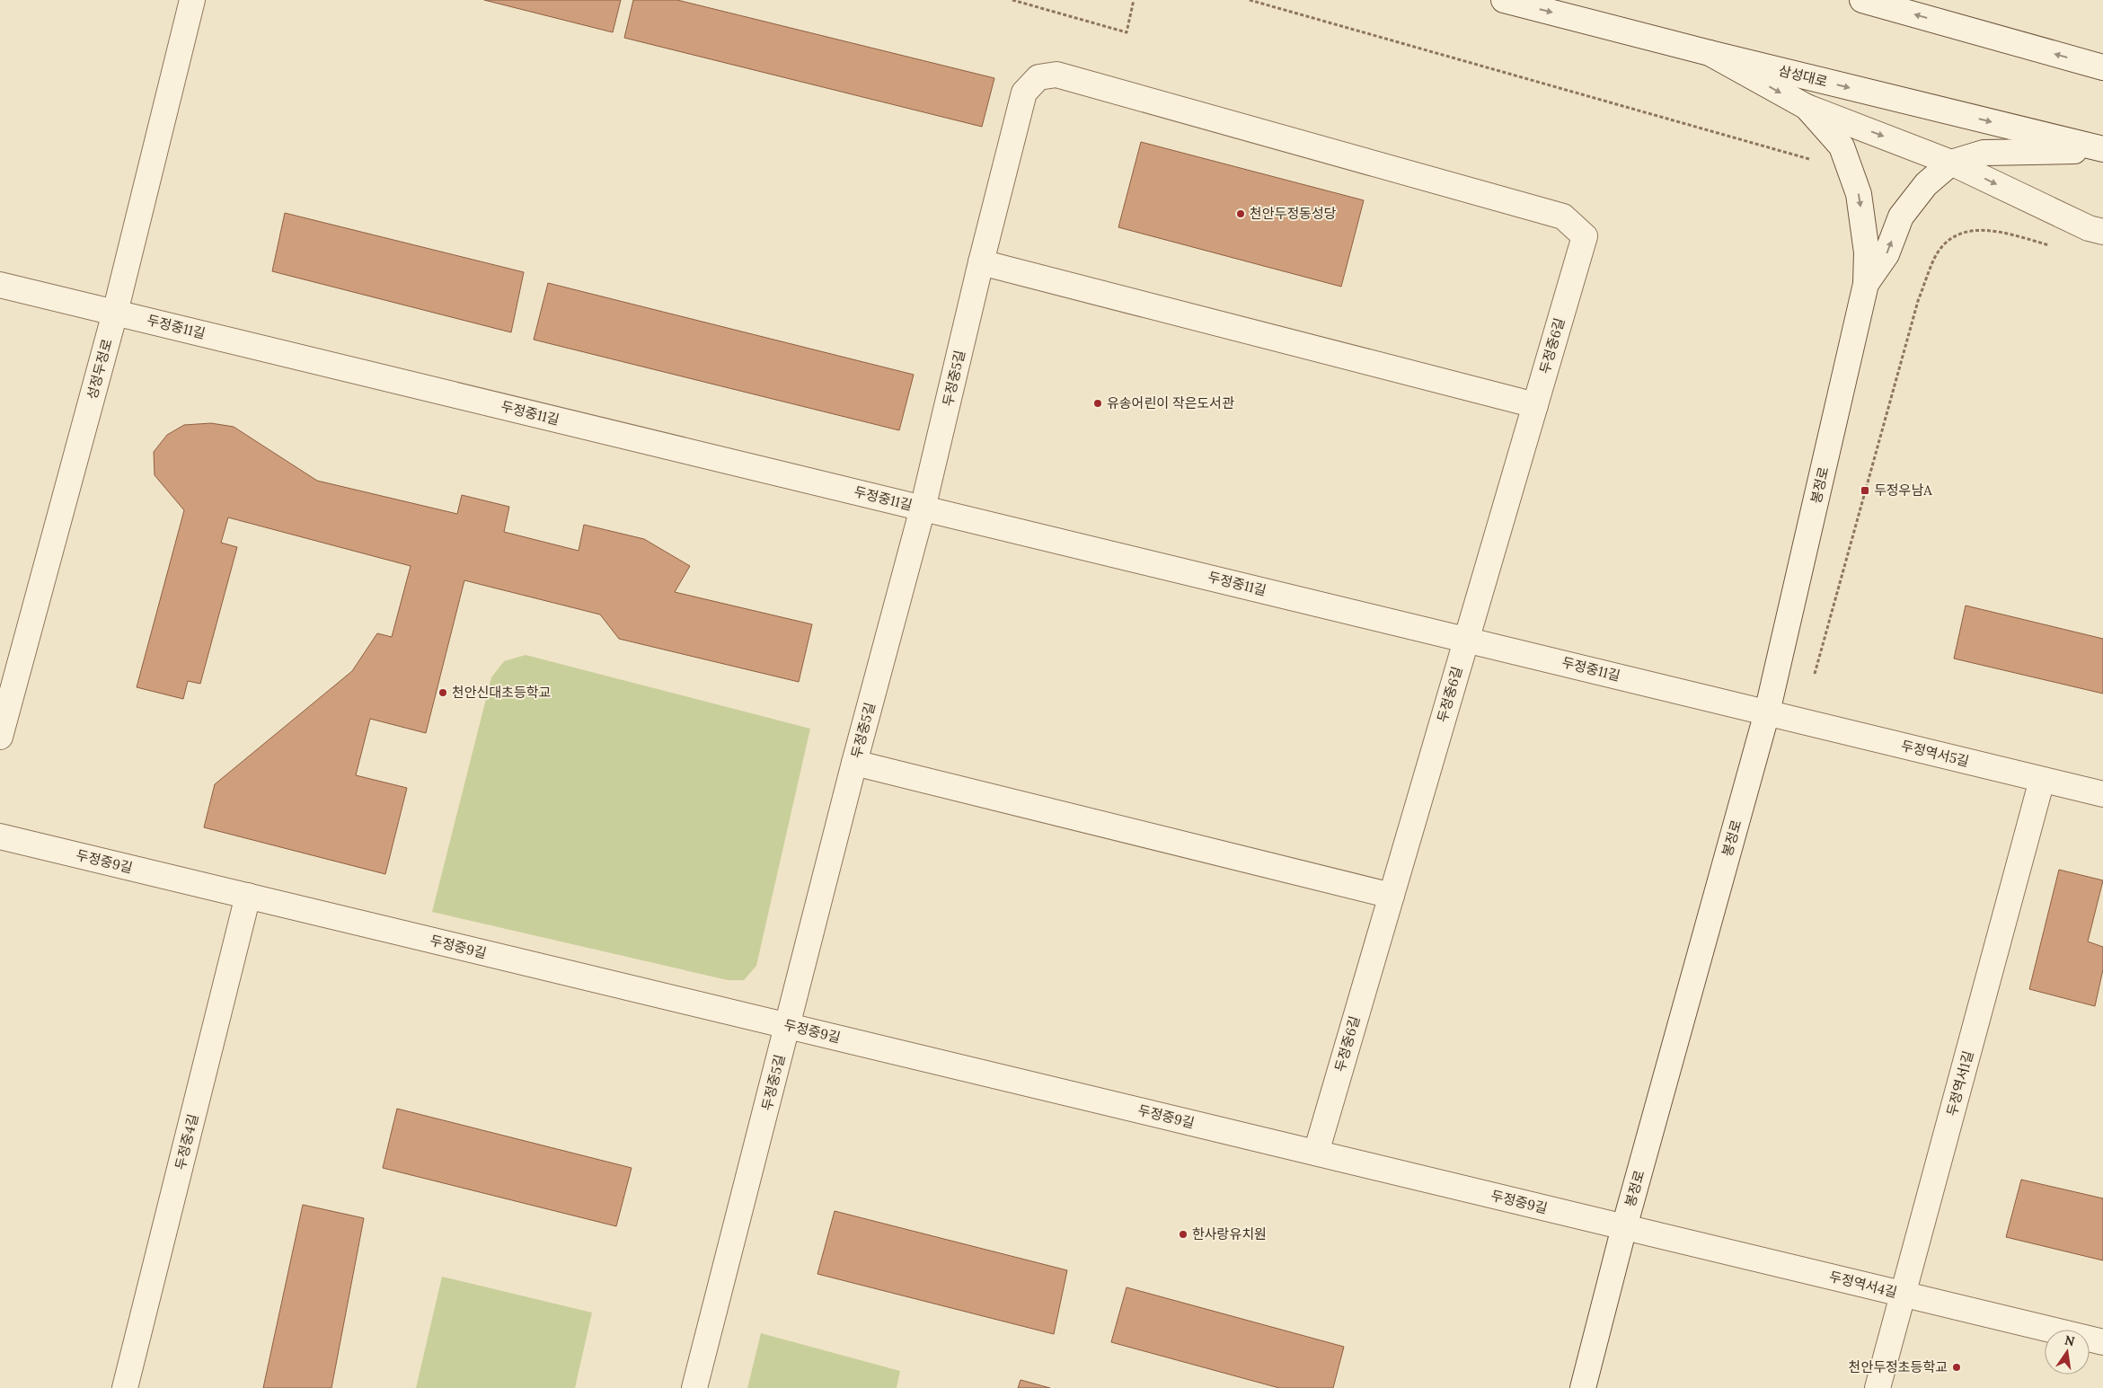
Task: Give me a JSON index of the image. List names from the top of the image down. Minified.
{"streets":{"street":["삼성대로","두정중11길","두정중6길","성정두정로","두정중5길","봉정로","두정역서5길","두정중9길","두정역서1길","두정중4길","두정역서4길"]},"crossings":[["두정중11길","두정중6길"],["두정중11길","성정두정로"],["두정중11길","두정중5길"],["두정중11길","봉정로"],["두정중11길","두정역서5길"],["두정중6길","두정중5길"],["두정중6길","두정중9길"],["두정중5길","두정중9길"],["봉정로","두정역서5길"],["봉정로","두정중9길"],["봉정로","두정역서4길"],["두정역서5길","두정역서1길"],["두정중9길","두정중4길"],["두정중9길","두정역서4길"],["두정역서1길","두정역서4길"]],"places":{"other":["천안두정동성당","유송어린이 작은도서관","천안신대초등학교","한사랑유치원","천안두정초등학교"],"transit":["두정우남A"]},"north":"top"}
